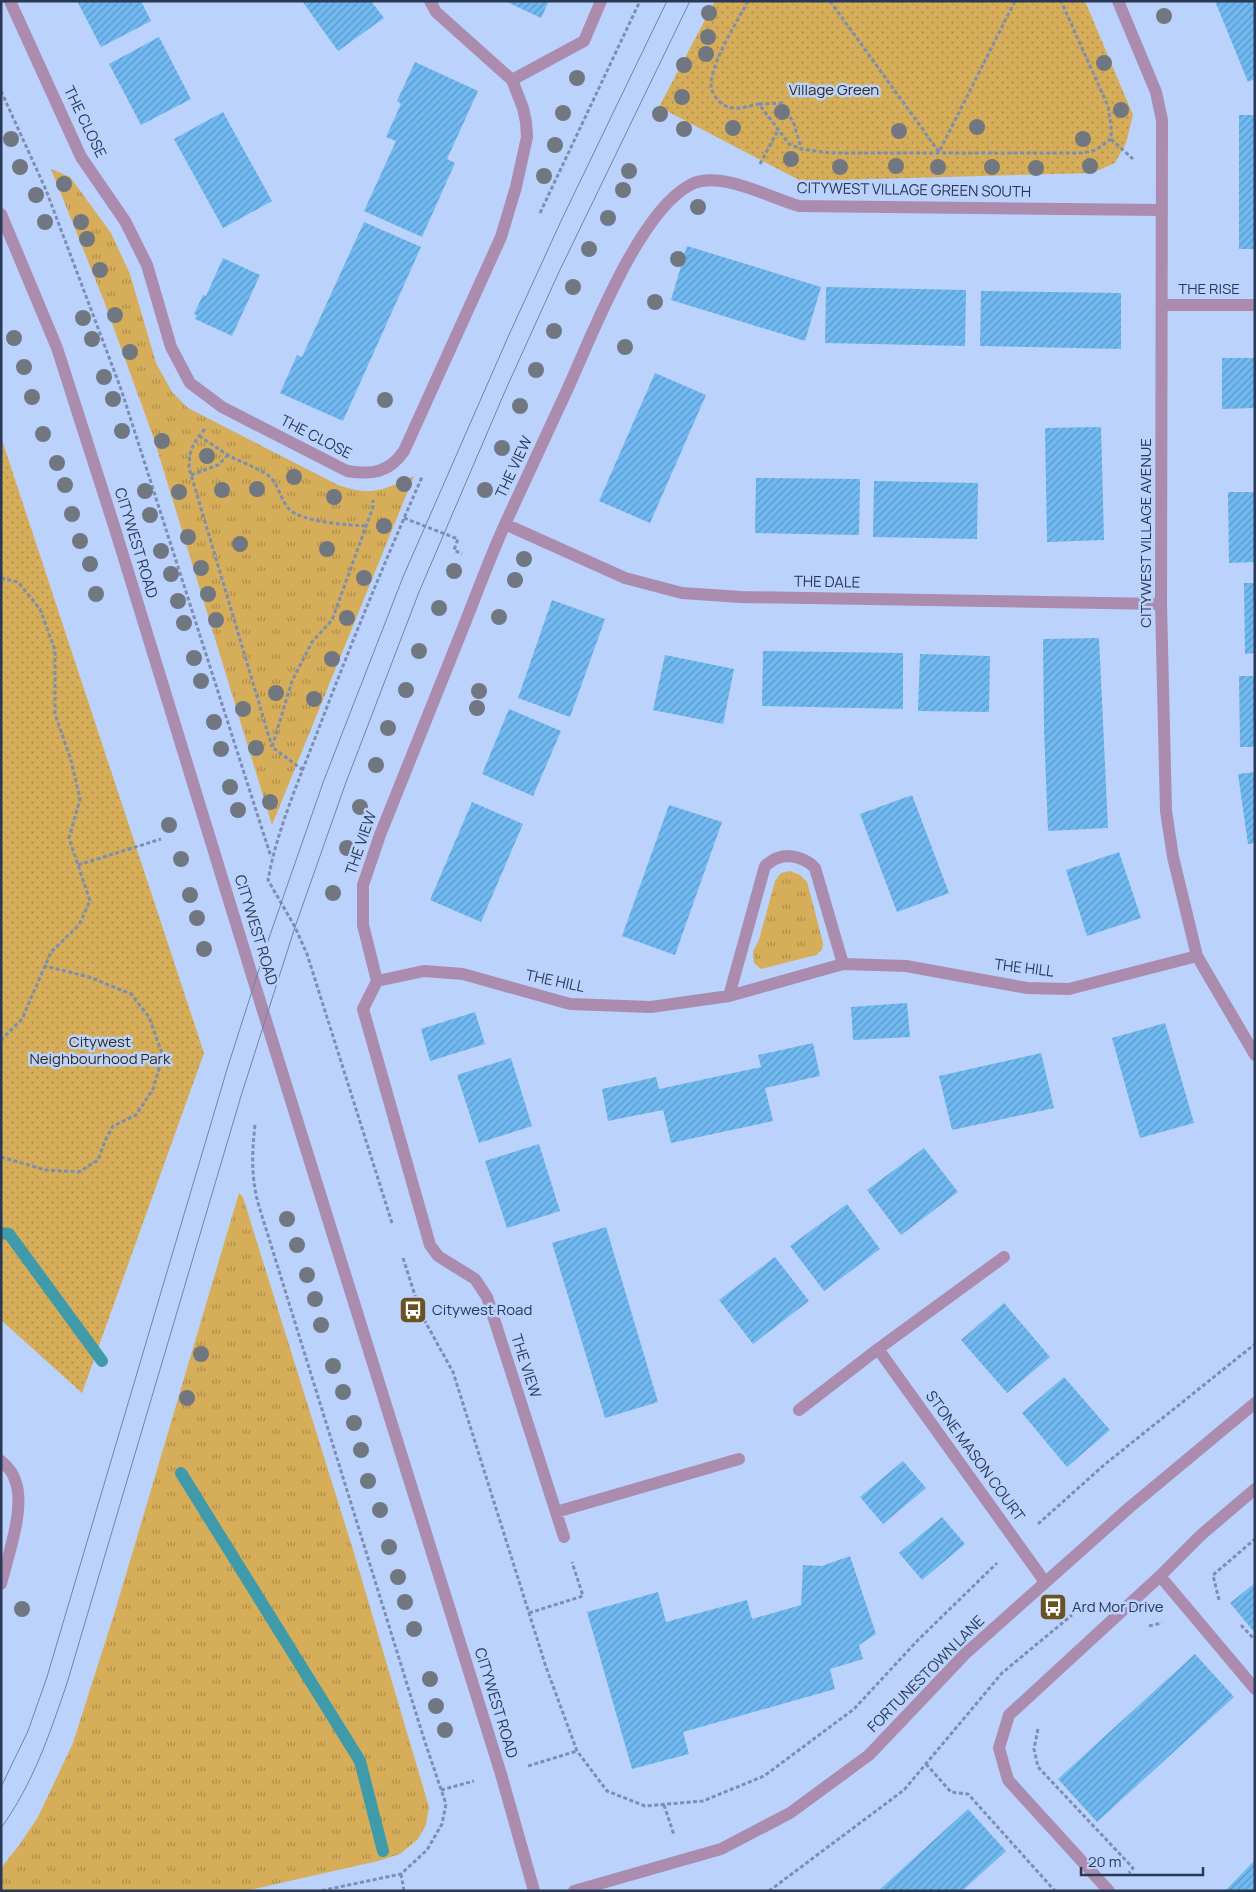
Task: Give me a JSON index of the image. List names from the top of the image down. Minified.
{"streets":{"street":["THE CLOSE","CITYWEST VILLAGE GREEN SOUTH","THE RISE","THE VIEW","CITYWEST VILLAGE AVENUE","CITYWEST ROAD","THE DALE","THE HILL","STONE MASON COURT","FORTUNESTOWN LANE"]},"crossings":[["CITYWEST VILLAGE GREEN SOUTH","THE VIEW"],["CITYWEST VILLAGE GREEN SOUTH","CITYWEST VILLAGE AVENUE"],["THE RISE","CITYWEST VILLAGE AVENUE"],["THE VIEW","THE DALE"],["THE VIEW","THE HILL"],["CITYWEST VILLAGE AVENUE","THE DALE"],["CITYWEST VILLAGE AVENUE","THE HILL"],["STONE MASON COURT","FORTUNESTOWN LANE"]],"parks":["Village Green","Citywest Neighbourhood Park"],"places":{"bus stop":["Citywest Road","Ard Mor Drive"]},"scale_bar":"20 m"}
